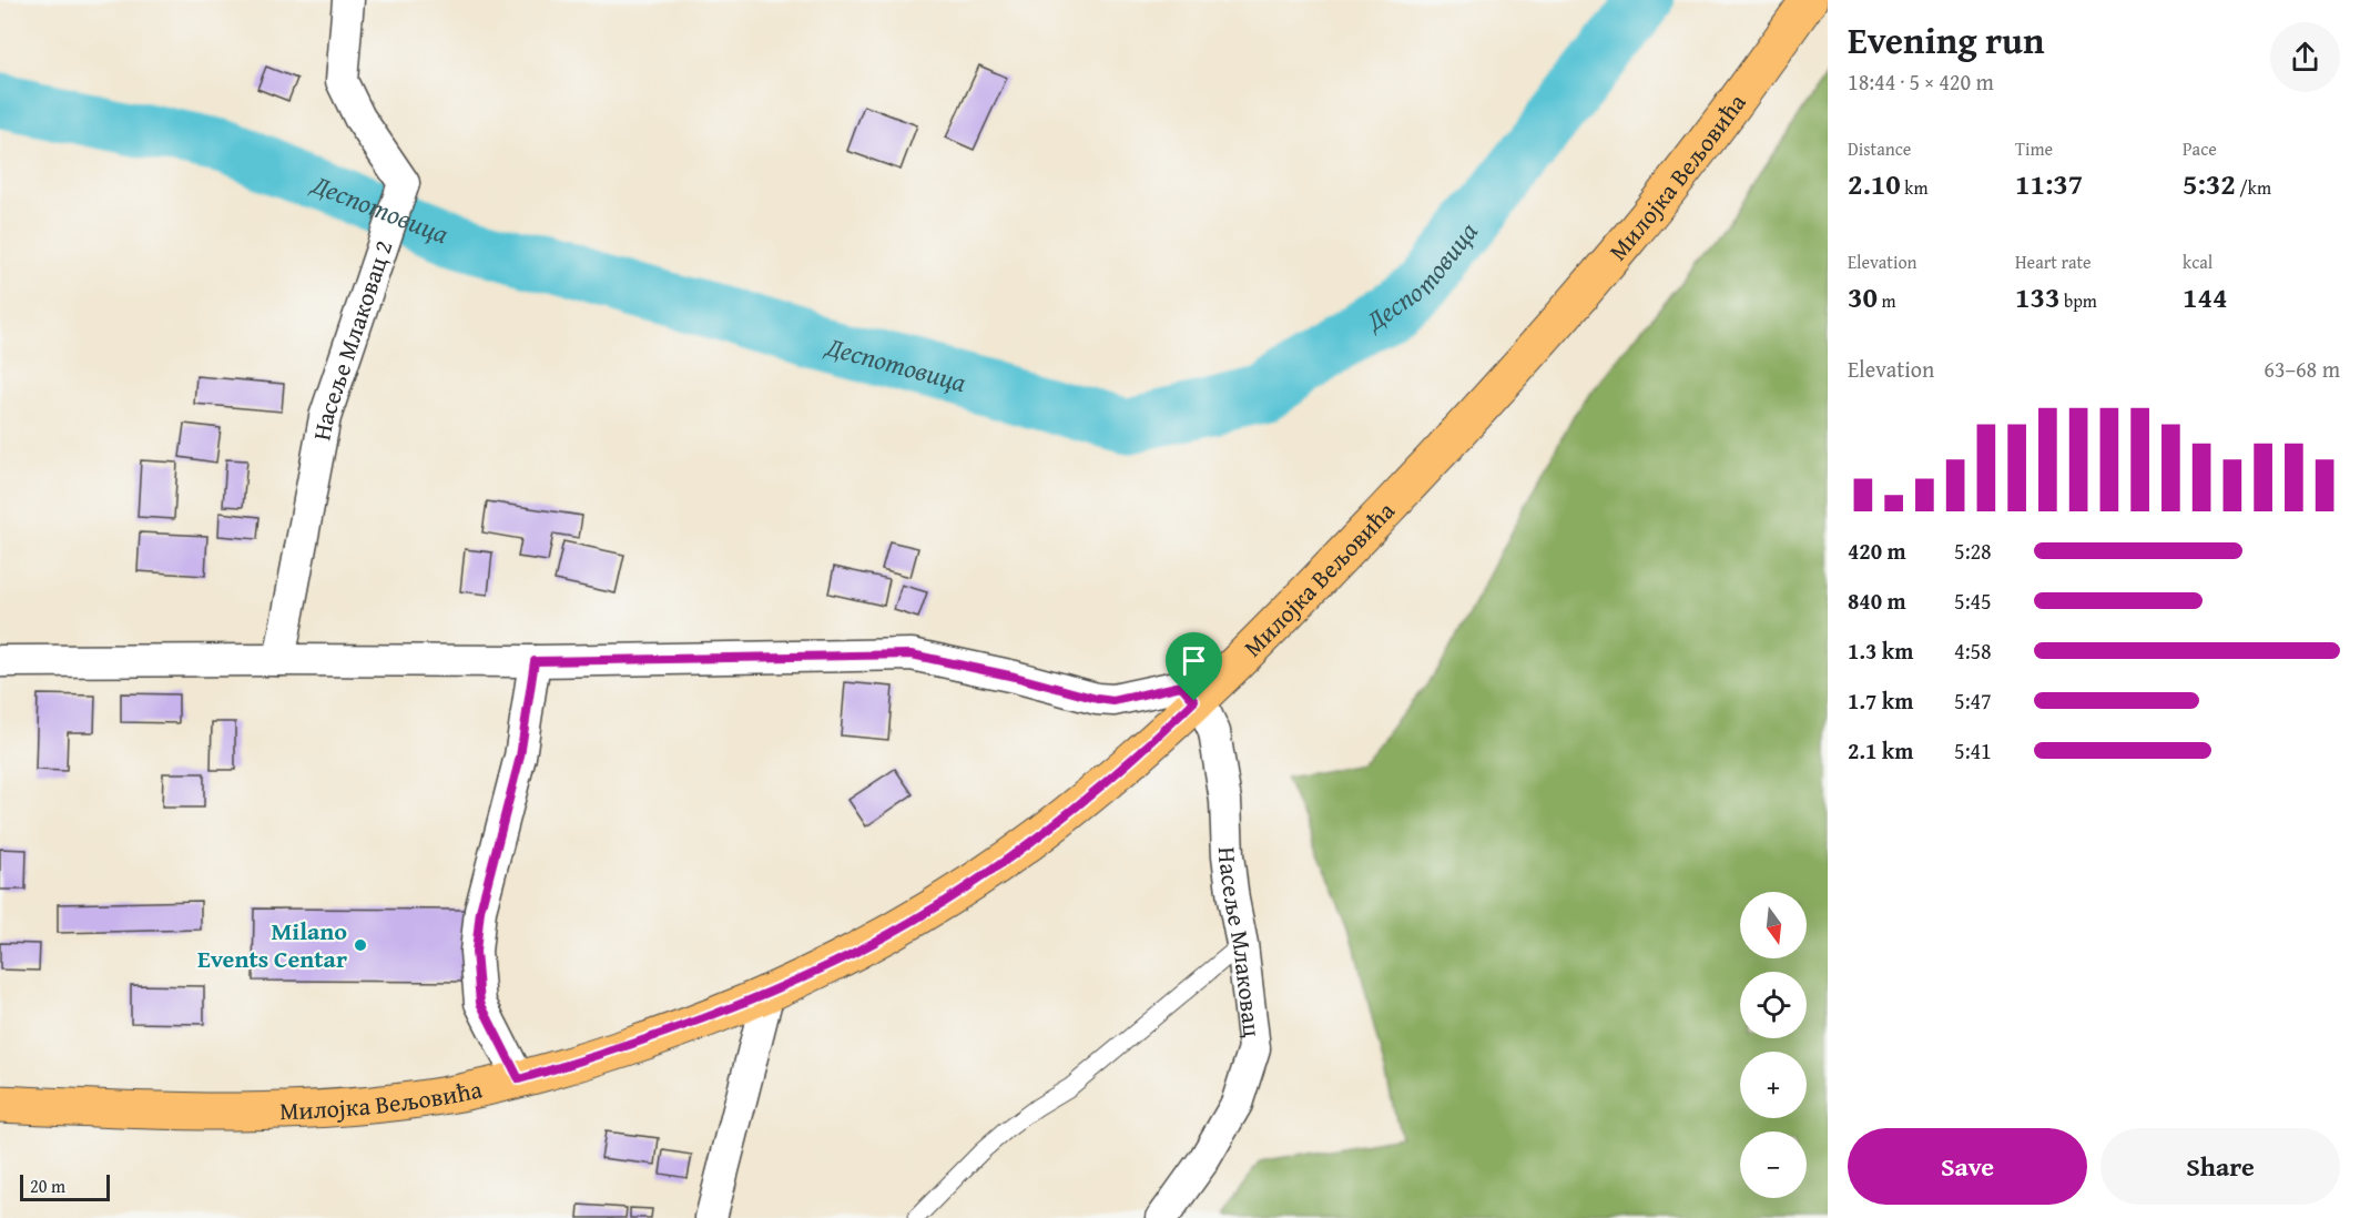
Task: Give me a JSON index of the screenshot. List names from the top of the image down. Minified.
{"streets":{"main road":["Милојка Вељовића"],"street":["Насеље Млаковац 2","Насеље Млаковац"]},"crossings":[["Милојка Вељовића","Насеље Млаковац"]],"water":["Деспотовица"],"places":["Milano Events Centar"],"scale_bar":"20 m","north":"bottom","page":{"heading":["Evening run","18:44 · 5 × 420 m"],"stats":[["Distance","2.10 km"],["Time","11:37"],["Pace","5:32 /km"],["Elevation","30 m"],["Heart rate","133 bpm"],["kcal","144"]],"chart":["Elevation","63–68 m"],"list":[{"name":"420 m","note":"5:28"},{"name":"840 m","note":"5:45"},{"name":"1.3 km","note":"4:58"},{"name":"1.7 km","note":"5:47"},{"name":"2.1 km","note":"5:41"}],"map_buttons":["+","−"],"buttons":["Save","Share"],"scale":"20 m"}}
